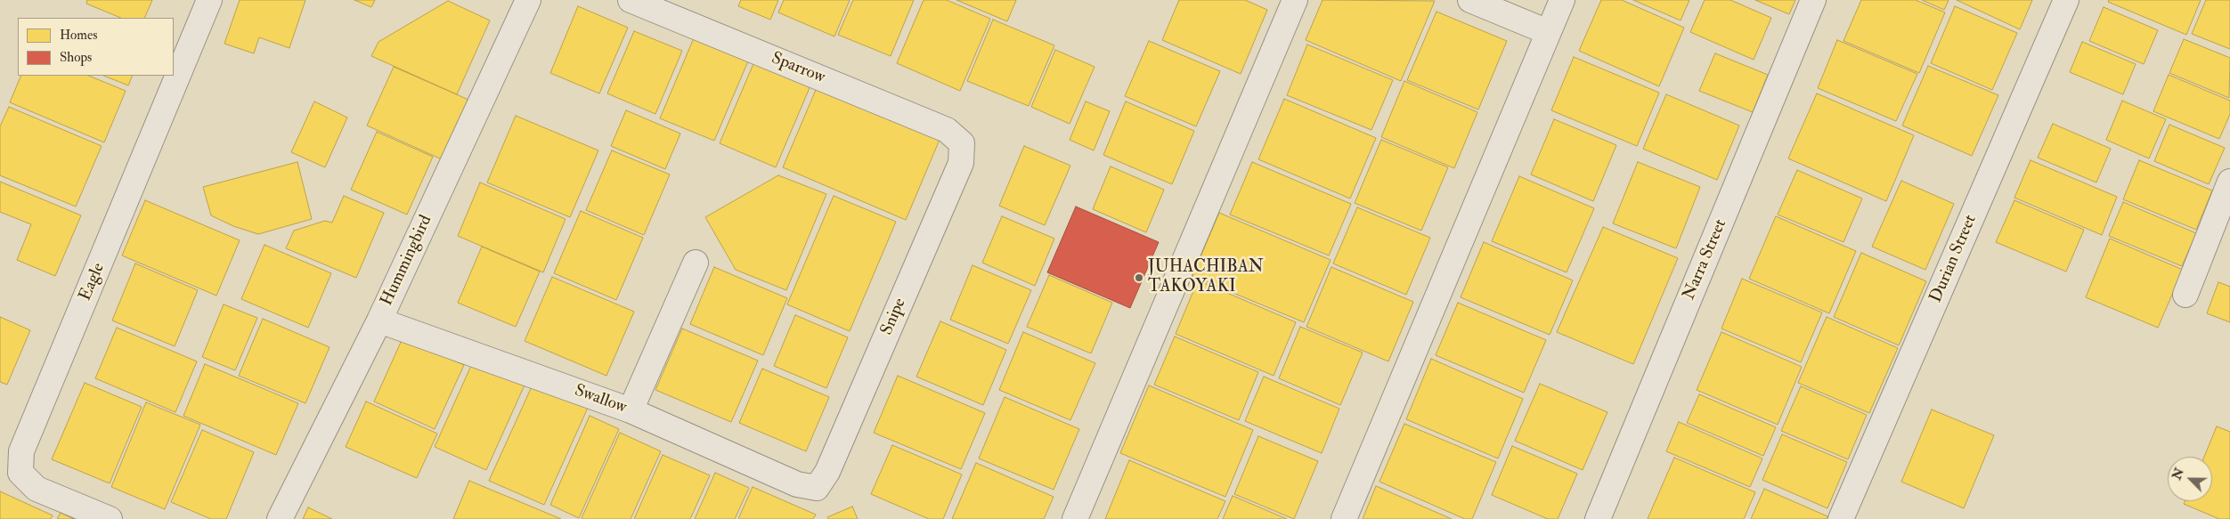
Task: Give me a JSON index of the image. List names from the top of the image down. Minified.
{"streets":{"street":["Sparrow","Durian Street","Narra Street","Hummingbird","Eagle","Snipe","Swallow"]},"crossings":[["Sparrow","Snipe"],["Hummingbird","Swallow"],["Snipe","Swallow"]],"places":["JUHACHIBAN TAKOYAKI"],"legend":["Homes","Shops"],"north":"top left"}
